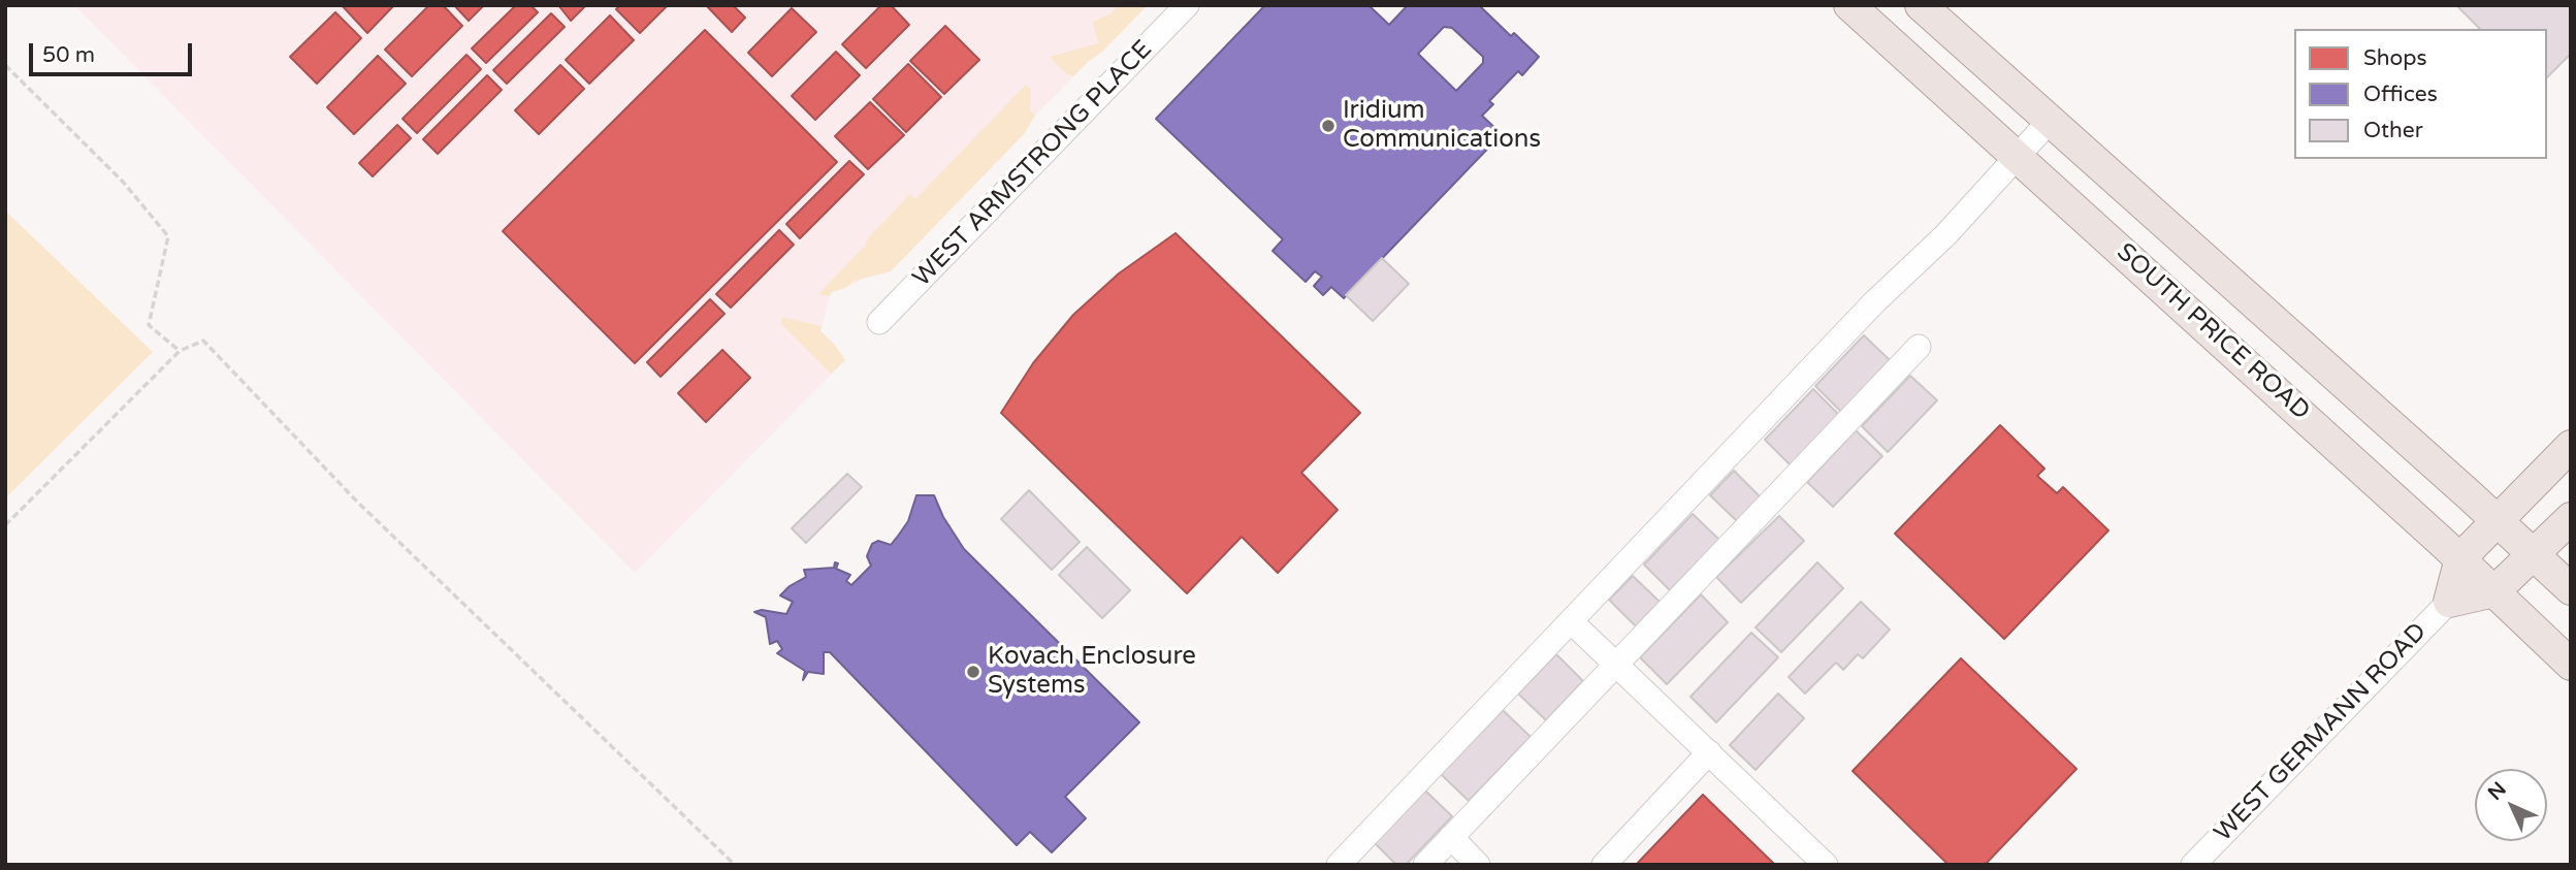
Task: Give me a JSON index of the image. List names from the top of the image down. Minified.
{"streets":{"main road":["SOUTH PRICE ROAD","WEST GERMANN ROAD"],"street":["WEST ARMSTRONG PLACE"]},"crossings":[["SOUTH PRICE ROAD","WEST GERMANN ROAD"]],"places":["Iridium Communications","Kovach Enclosure Systems"],"legend":["Shops","Offices","Other"],"scale_bar":"50 m","north":"top left"}
